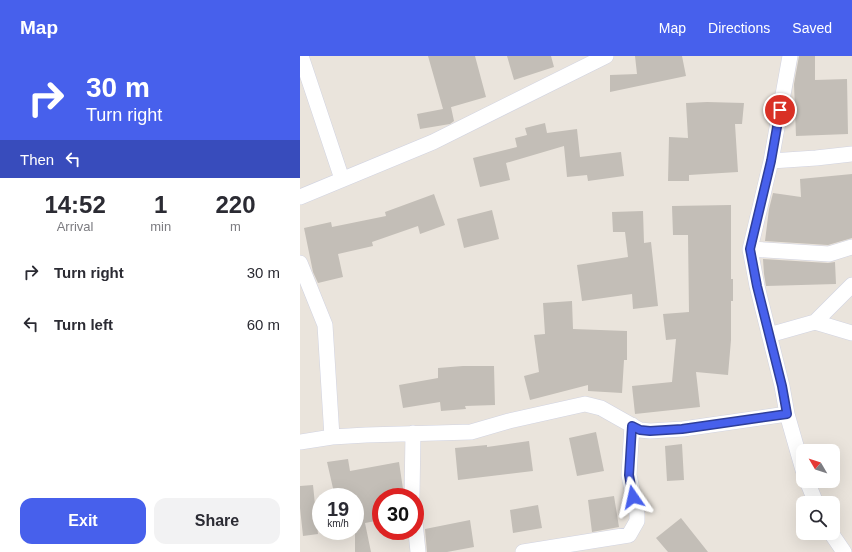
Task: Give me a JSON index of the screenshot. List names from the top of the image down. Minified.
{"north":"top left","page":{"header":"Map","nav":["Map","Directions","Saved"],"turn":["30 m","Turn right"],"then":"Then","eta":["14:52","Arrival","1","min","220","m"],"list":[{"name":"Turn right","value":"30 m"},{"name":"Turn left","value":"60 m"}],"speed":"19 km/h","limit":"30","buttons":["Exit","Share"]}}
